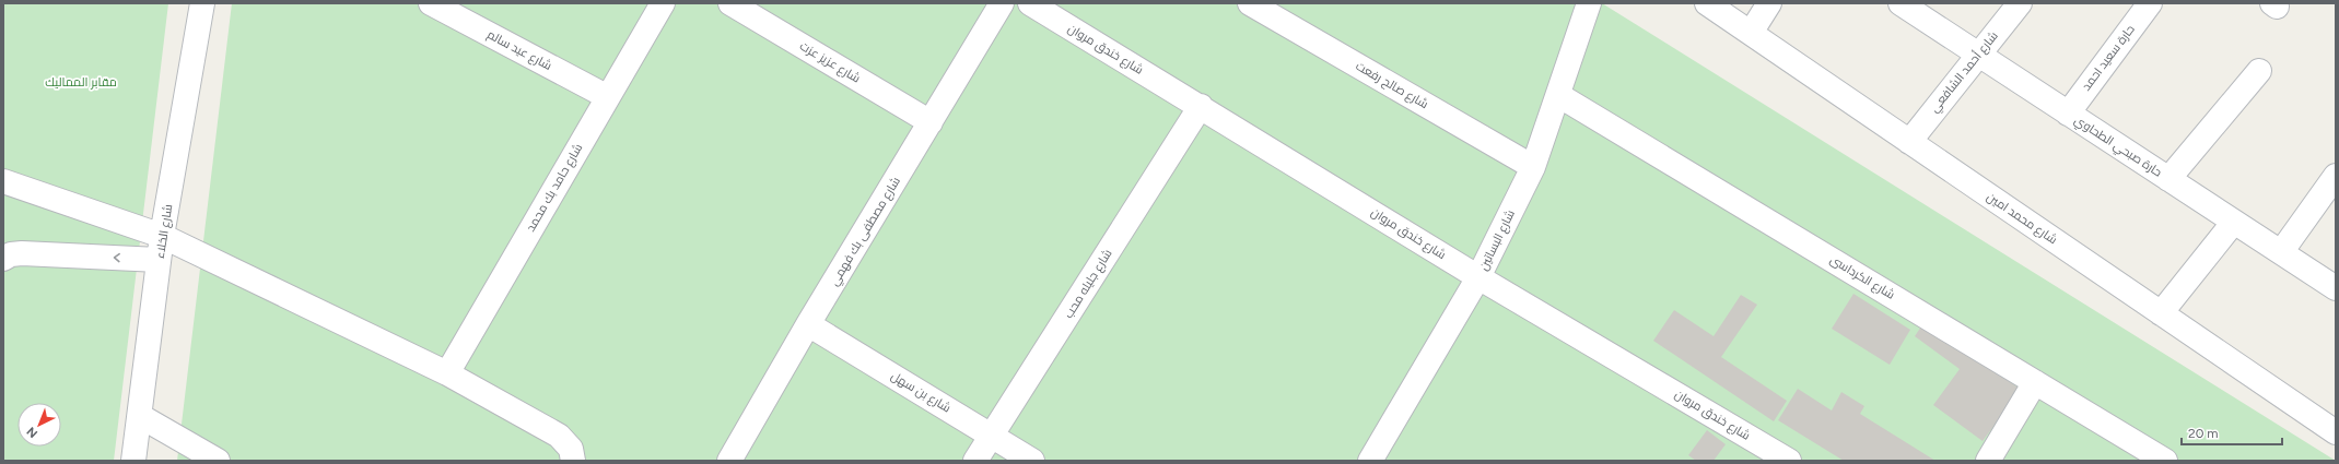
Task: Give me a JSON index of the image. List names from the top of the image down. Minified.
{"streets":{"street":["شارع خندق مروان","شارع عيد سالم","حارة سعيد احمد","شارع عزيز عزت","شارع أحمد الشافعي","شارع صالح رفعت","حارة صبحي الطحاوي","شارع حامد بك محمد","شارع محمد امين","شارع الخلاء","شارع مصطفى بك فهمي","شارع البساتين","شارع الكرداسى","شارع جليله محب","شارع بن سهل"]},"crossings":[["شارع خندق مروان","شارع البساتين"],["شارع خندق مروان","شارع جليله محب"],["شارع عيد سالم","شارع حامد بك محمد"],["حارة سعيد احمد","حارة صبحي الطحاوي"],["شارع عزيز عزت","شارع مصطفى بك فهمي"],["شارع أحمد الشافعي","حارة صبحي الطحاوي"],["شارع أحمد الشافعي","شارع محمد امين"],["شارع صالح رفعت","شارع البساتين"],["شارع مصطفى بك فهمي","شارع بن سهل"],["شارع البساتين","شارع الكرداسى"],["شارع جليله محب","شارع بن سهل"]],"parks":["مقابر المماليك"],"scale_bar":"20 m","north":"bottom left"}
